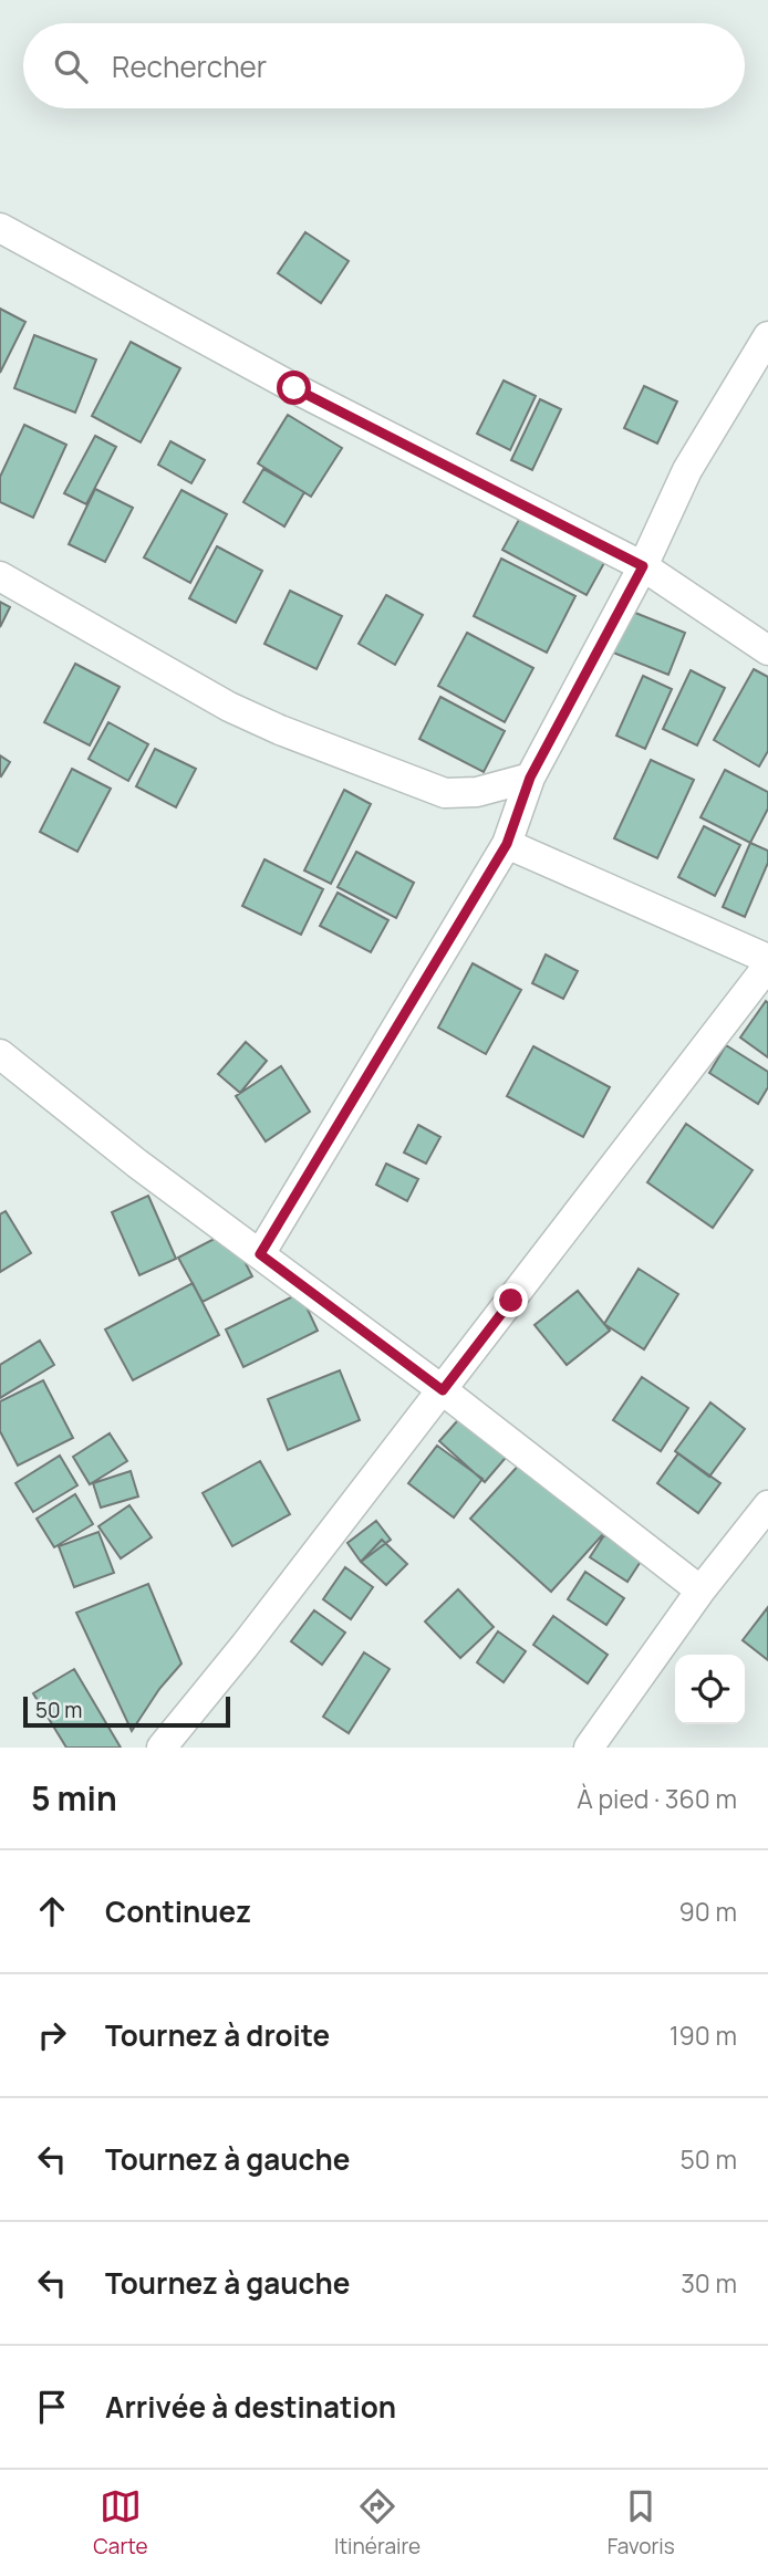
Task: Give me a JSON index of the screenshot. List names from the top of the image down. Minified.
{"scale_bar":"50 m","page":{"search":"Rechercher","scale":"50 m","heading":["5 min","À pied · 360 m"],"list":[["Continuez","90 m"],["Tournez à droite","190 m"],["Tournez à gauche","50 m"],["Tournez à gauche","30 m"],"Arrivée à destination"],"nav":["Carte","Itinéraire","Favoris"]}}
